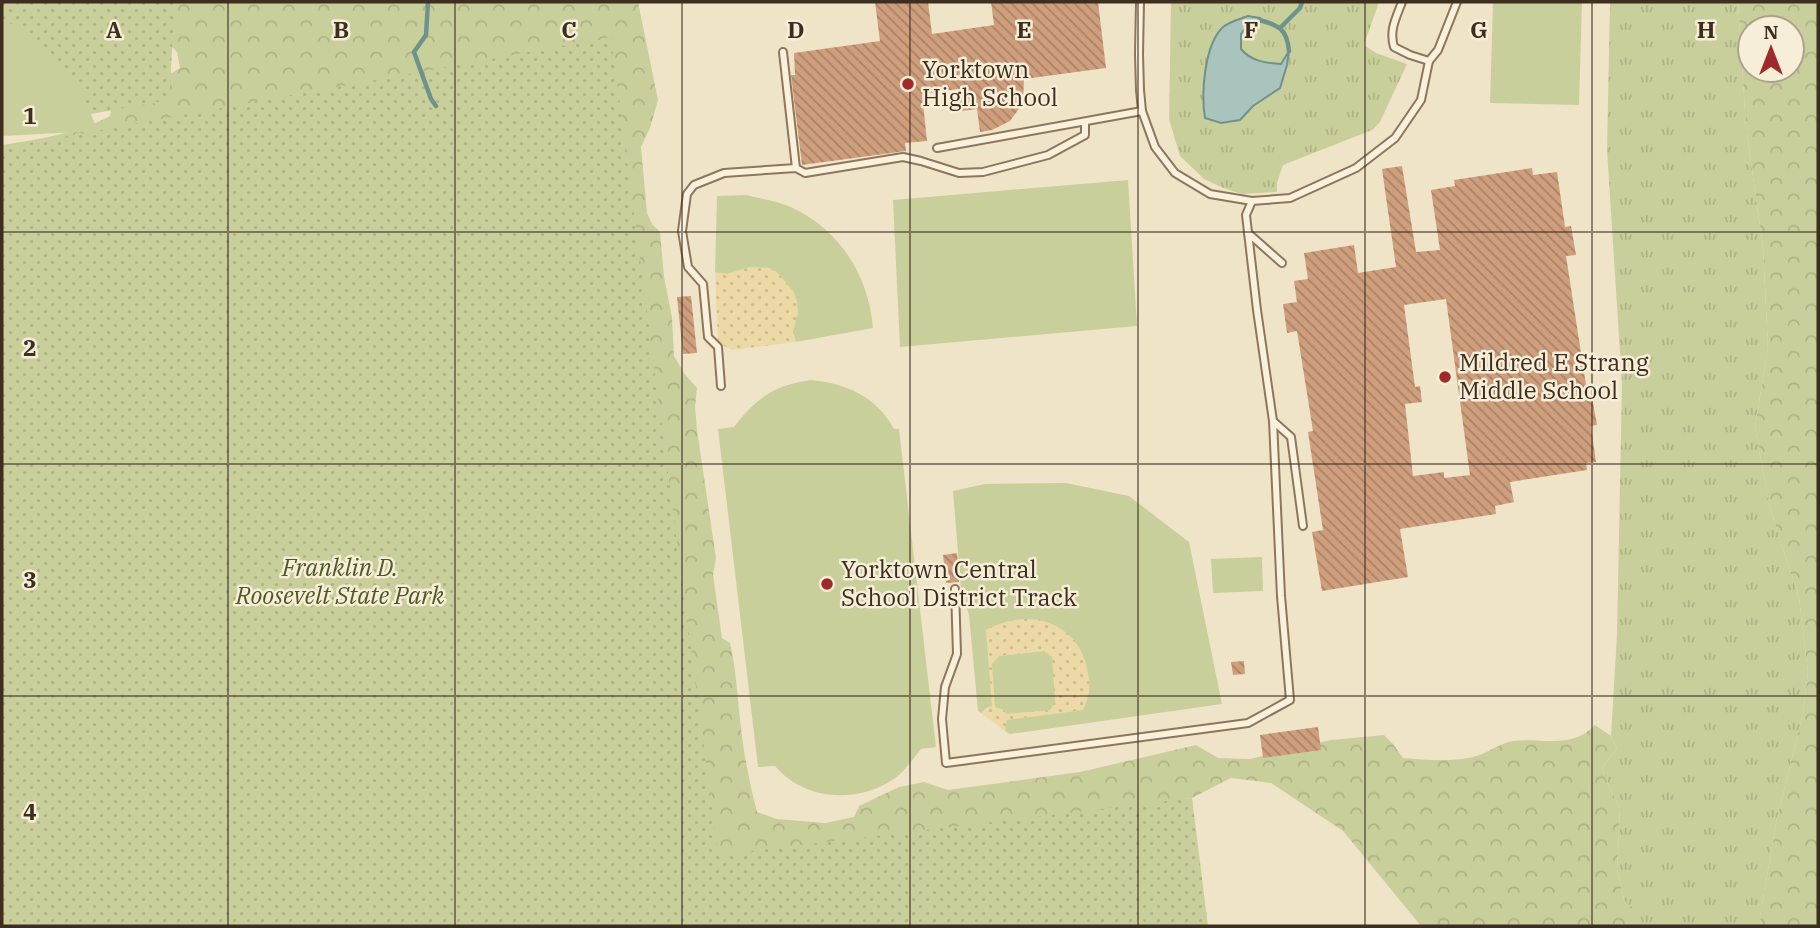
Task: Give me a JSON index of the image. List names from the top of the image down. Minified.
{"parks":["Franklin D. Roosevelt State Park"],"places":["Yorktown High School","Mildred E Strang Middle School","Yorktown Central School District Track"],"north":"top","grid":{"columns":["A","B","C","D","E","F","G","H"],"rows":["1","2","3","4"]}}
